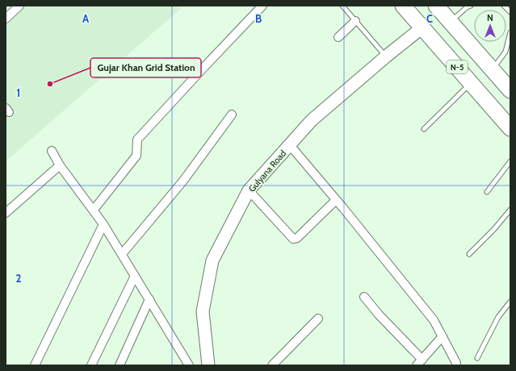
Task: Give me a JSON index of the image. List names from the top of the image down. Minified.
{"streets":{"highway":["N-5"],"main road":["Gulyana Road"]},"crossings":[["N-5","Gulyana Road"]],"places":["Gujar Khan Grid Station"],"north":"top","grid":{"columns":["A","B","C"],"rows":["1","2"]}}
